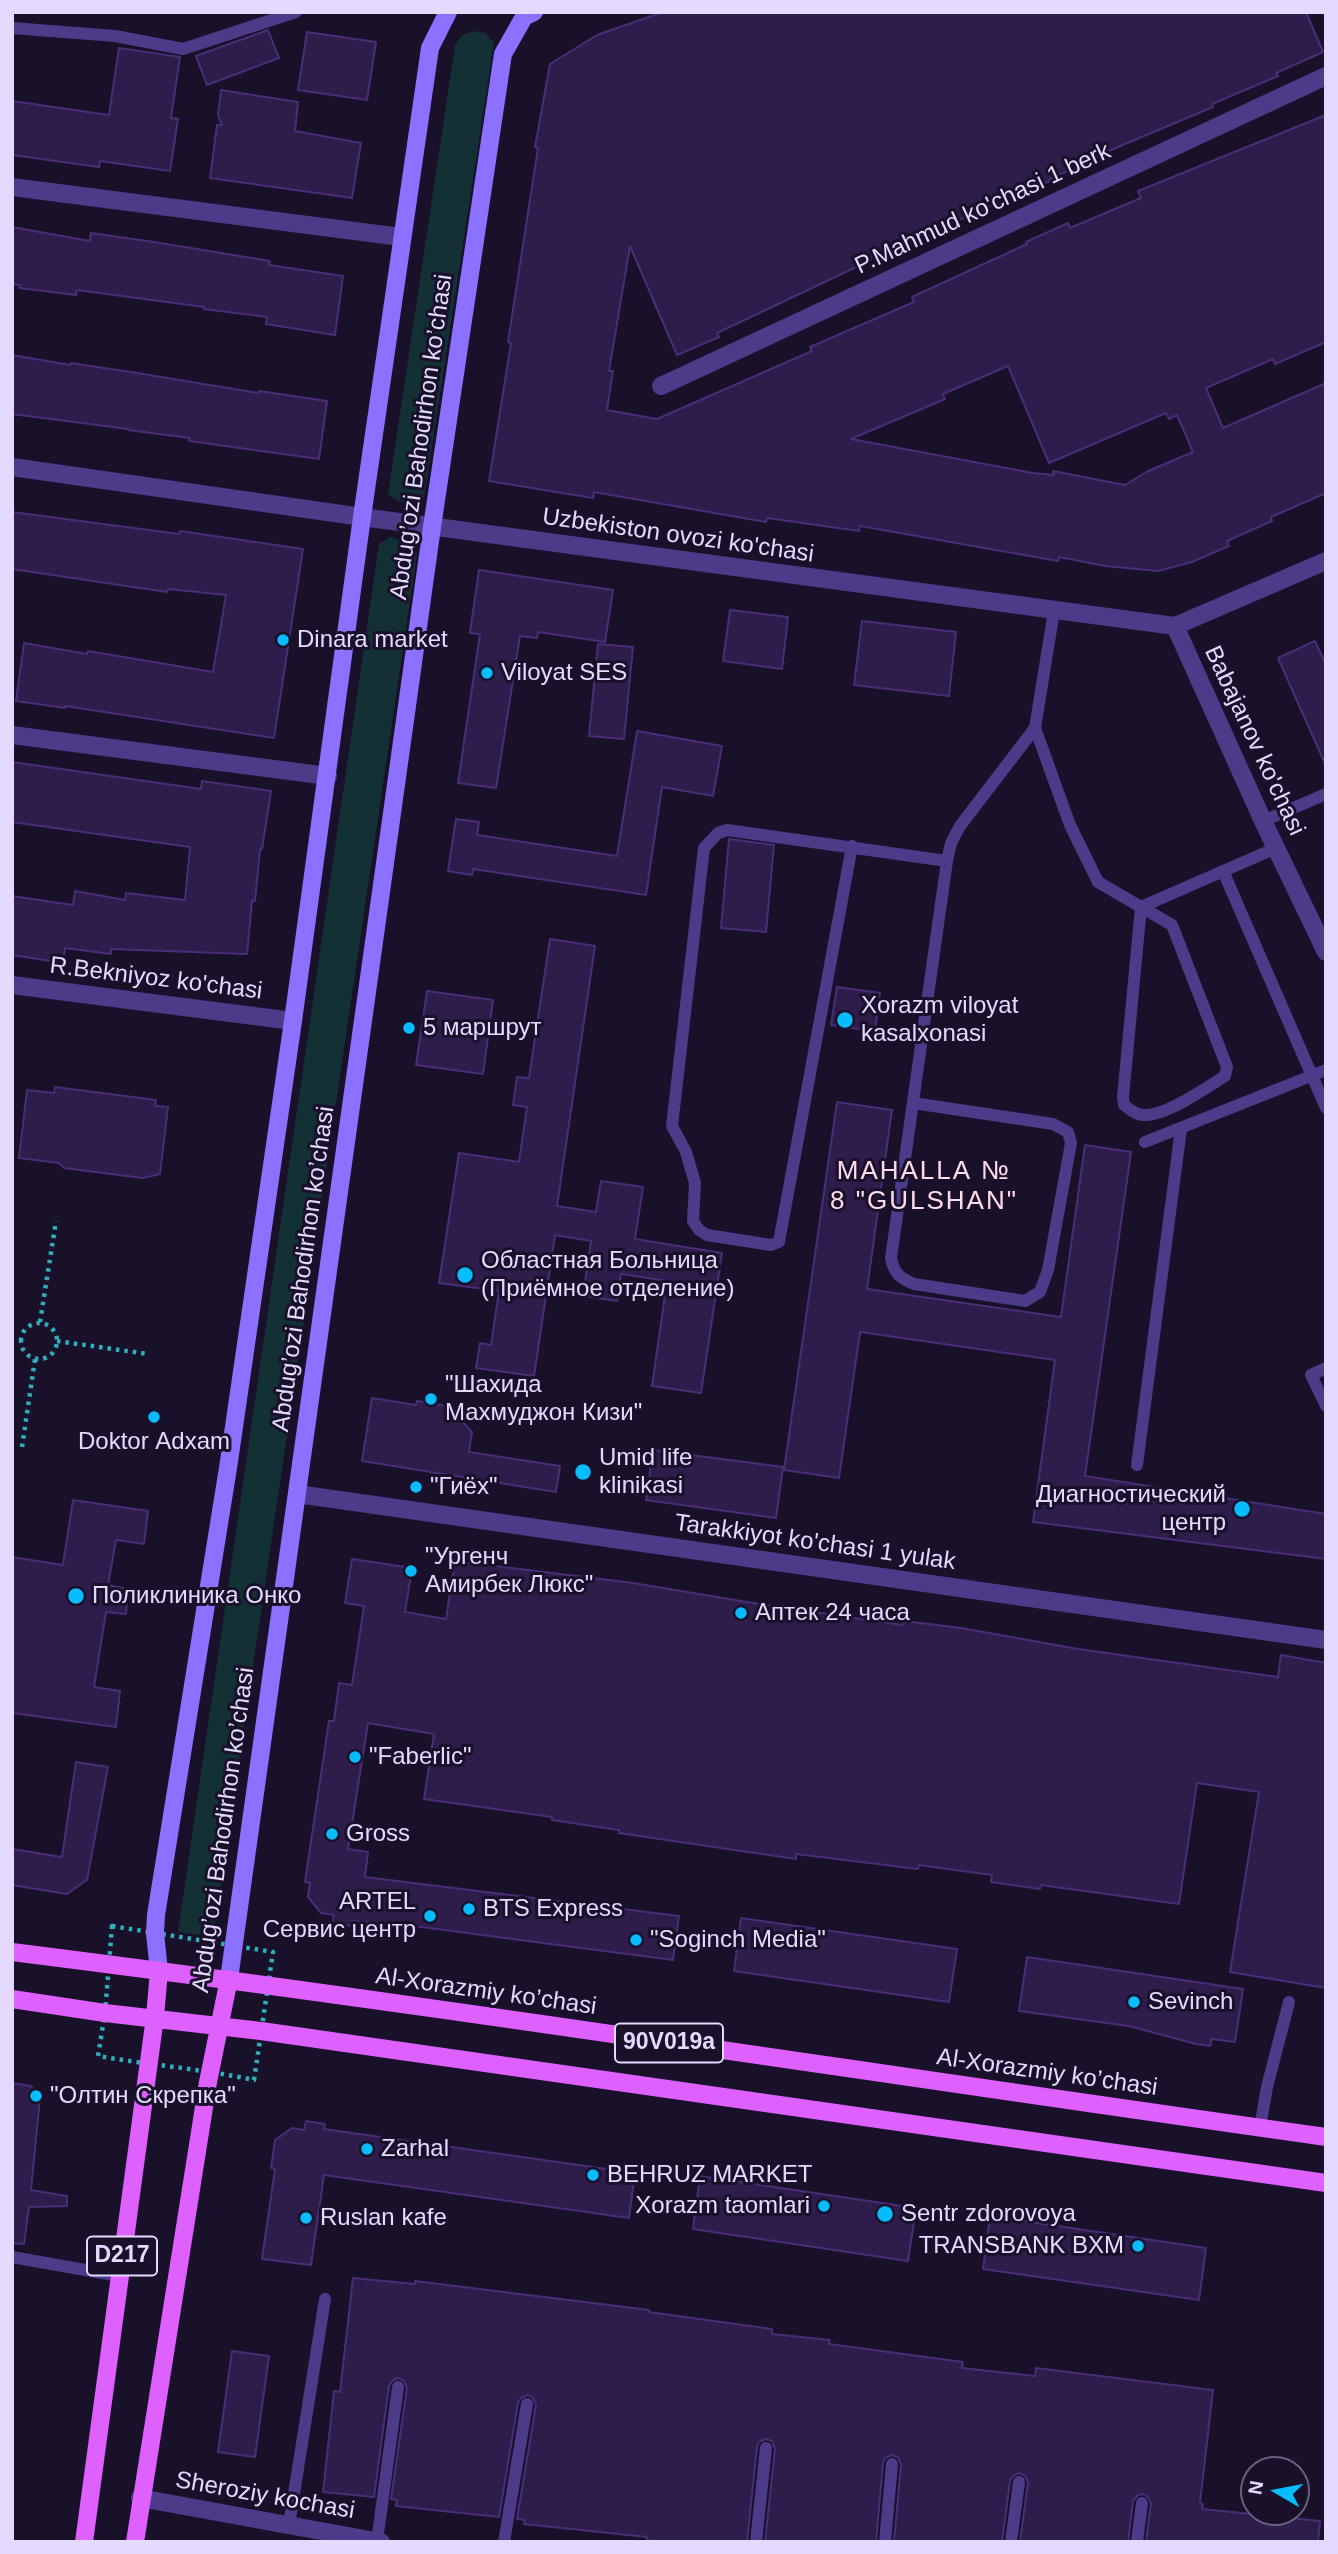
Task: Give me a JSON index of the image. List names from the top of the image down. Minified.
{"streets":{"main road":["Abdug’ozi Bahodirhon ko’chasi","Al-Xorazmiy ko’chasi","90V019a","D217"],"street":["P.Mahmud ko'chasi 1 berk","Uzbekiston ovozi ko'chasi","Babajanov ko'chasi","R.Bekniyoz ko'chasi","Tarakkiyot ko'chasi 1 yulak","Sheroziy kochasi"]},"crossings":[["Abdug’ozi Bahodirhon ko’chasi","Uzbekiston ovozi ko'chasi"],["Abdug’ozi Bahodirhon ko’chasi","R.Bekniyoz ko'chasi"],["Abdug’ozi Bahodirhon ko’chasi","Tarakkiyot ko'chasi 1 yulak"],["Abdug’ozi Bahodirhon ko’chasi","Al-Xorazmiy ko’chasi"],["Abdug’ozi Bahodirhon ko’chasi","90V019a"],["Abdug’ozi Bahodirhon ko’chasi","Sheroziy kochasi"],["Uzbekiston ovozi ko'chasi","Babajanov ko'chasi"]],"districts":["MAHALLA № 8 \"GULSHAN\""],"places":["Dinara market","Viloyat SES","Xorazm viloyat kasalxonasi","5 маршрут","Областная Больница (Приёмное отделение)","\"Шахида Махмуджон Кизи\"","Doktor Adxam","Umid life klinikasi","\"Гиёх\"","Диагностический центр","\"Ургенч Амирбек Люкс\"","Поликлиника Онко","Аптек 24 часа","\"Faberlic\"","Gross","BTS Express","ARTEL Сервис центр","\"Soginch Media\"","Sevinch","\"Олтин Скрепка\"","Zarhal","BEHRUZ MARKET","Xorazm taomlari","Sentr zdorovoya","Ruslan kafe","TRANSBANK BXM"],"north":"left"}
